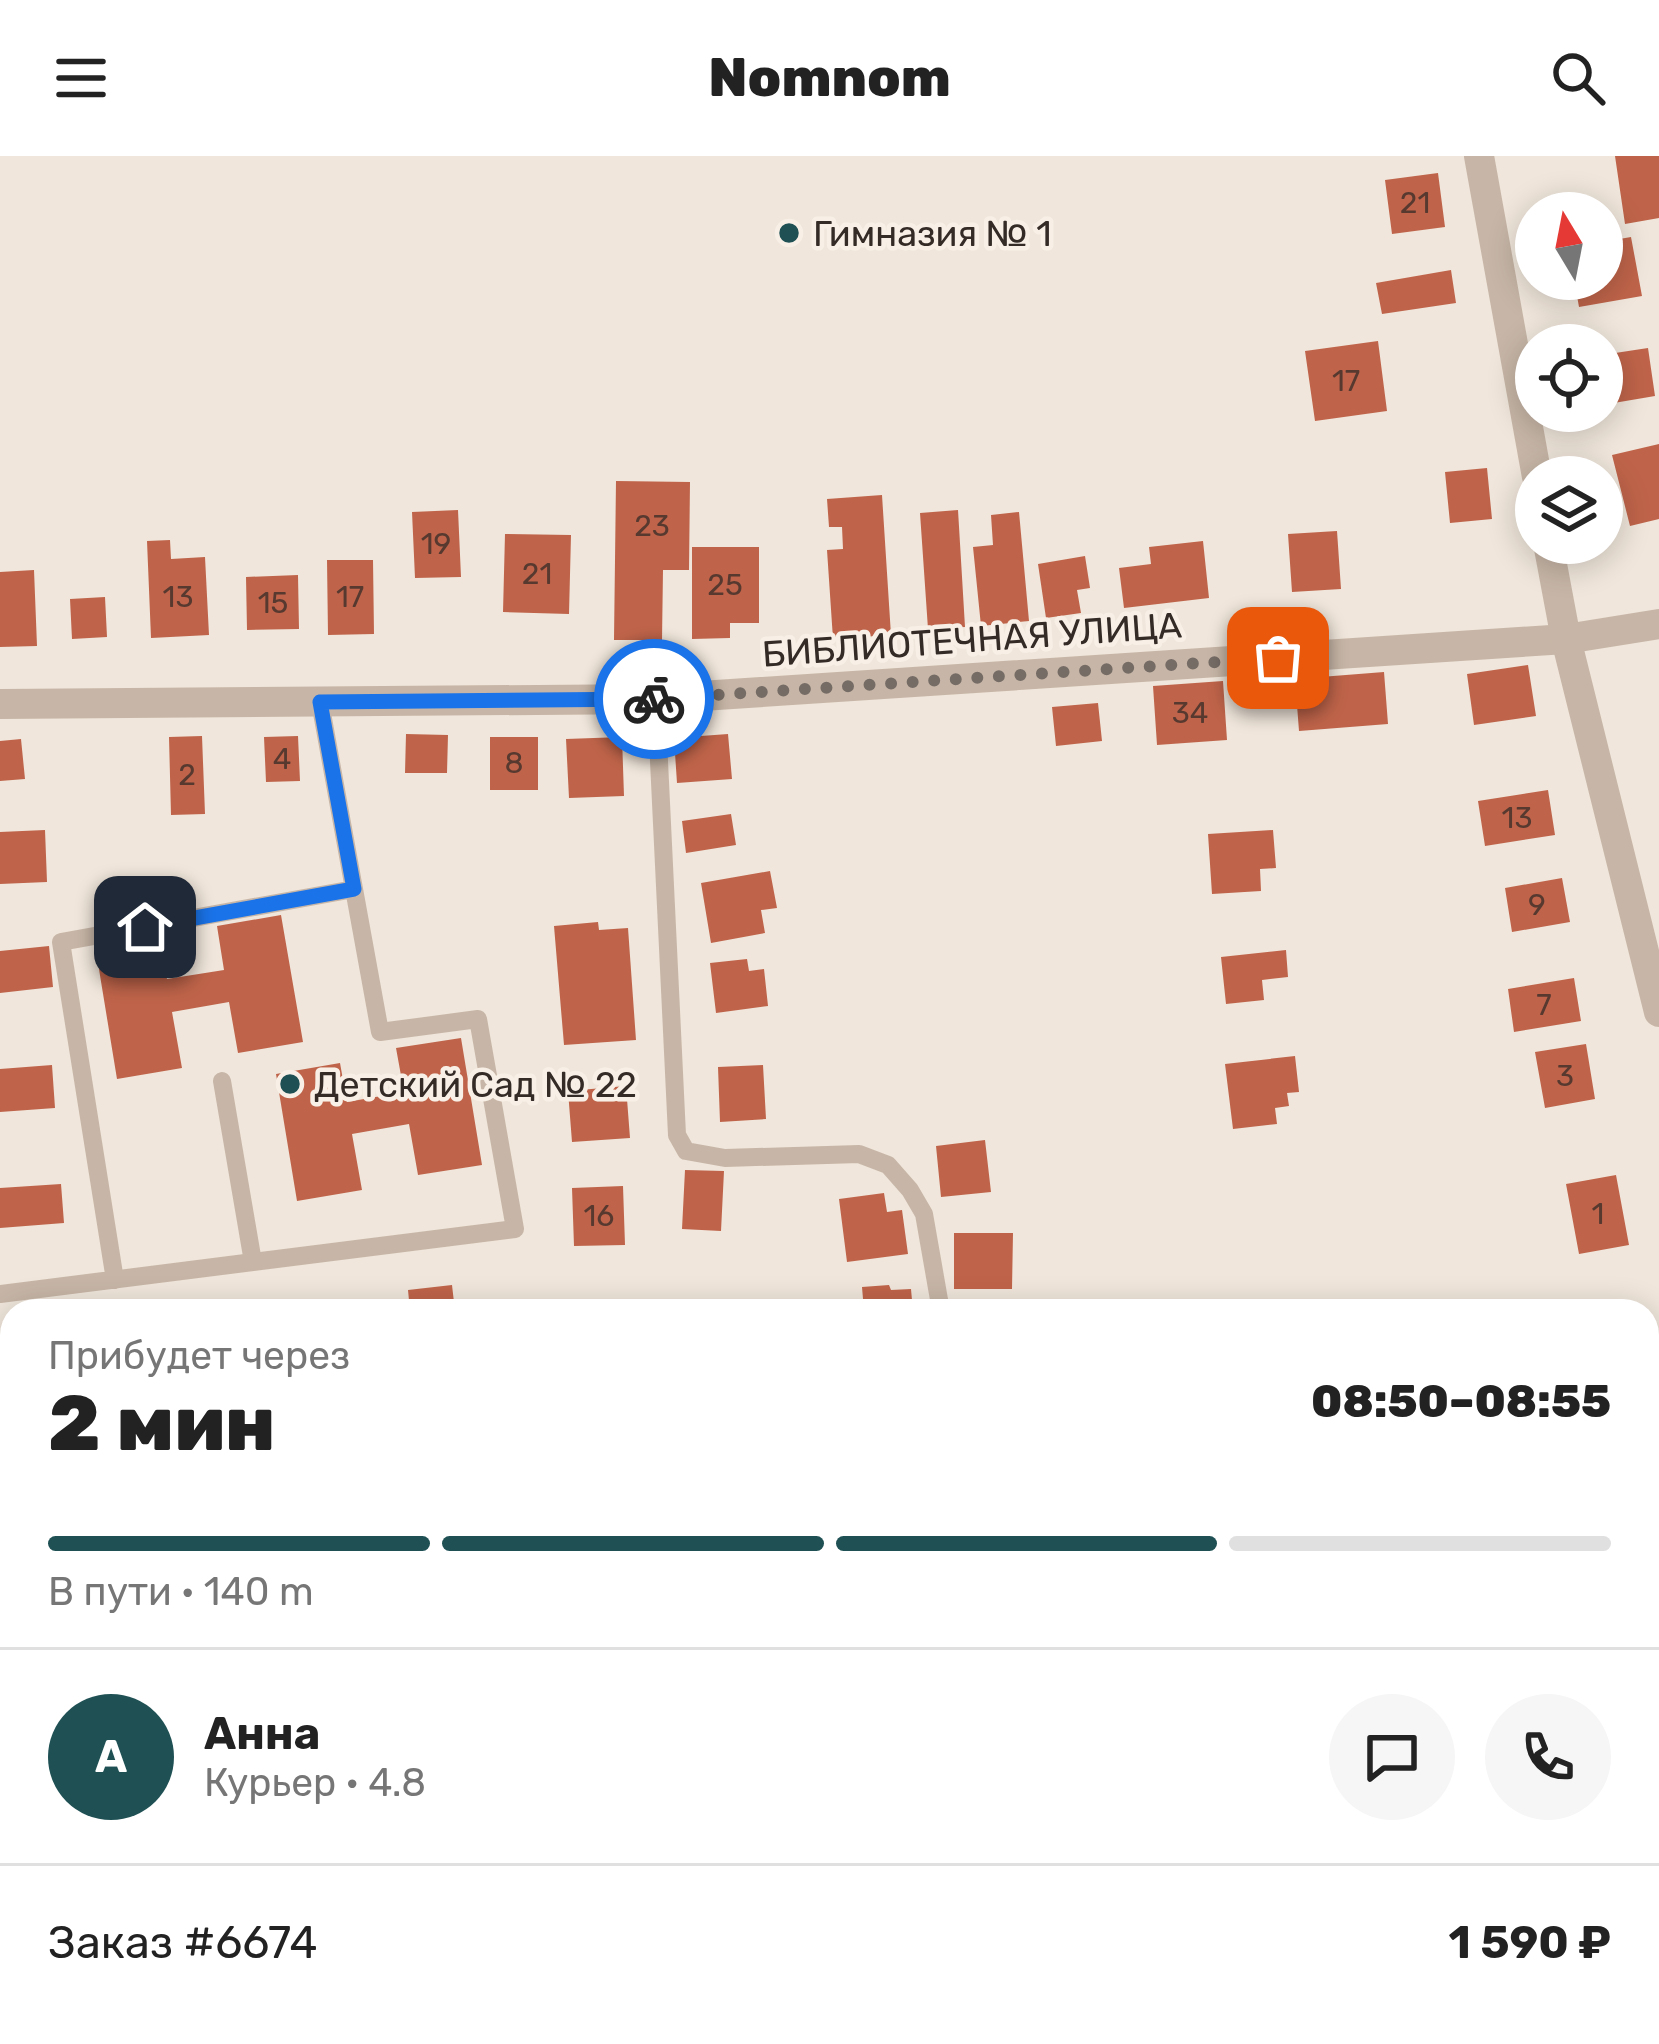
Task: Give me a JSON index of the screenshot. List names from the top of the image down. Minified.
{"streets":{"street":["БИБЛИОТЕЧНАЯ УЛИЦА"]},"places":["Гимназия № 1","Детский Сад № 22"],"house_numbers":["21","17","23","19","21","25","13","17","15","34","4","8","2","13","9","7","3","1","16"],"north":"top","page":{"header":"Nomnom","heading":["2 мин","Прибудет через","08:50–08:55"],"panel":["Анна","Курьер · 4.8","Заказ #6674","1 590 ₽"],"bar":"В пути · 140 m","round":"А"}}
